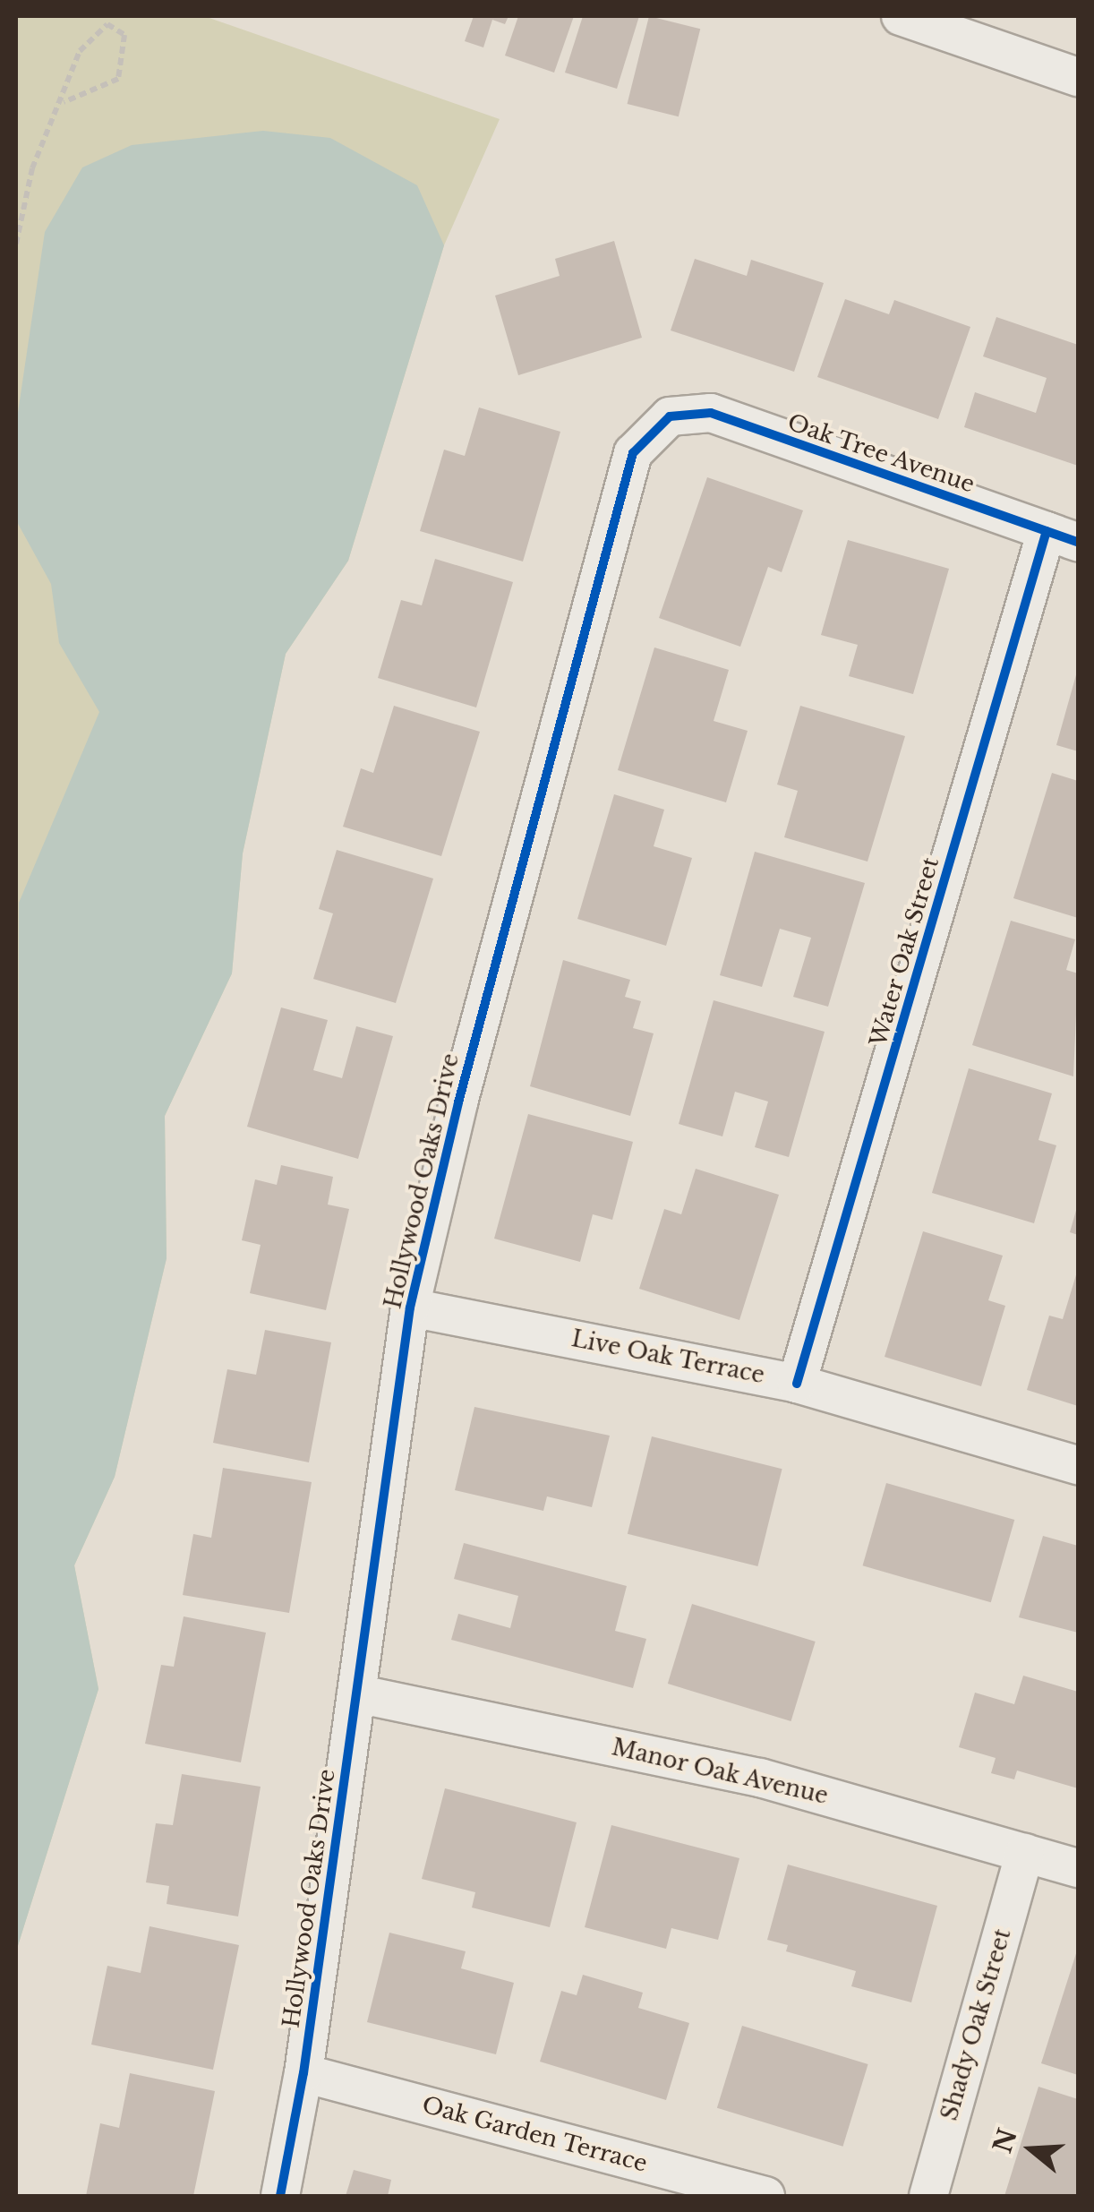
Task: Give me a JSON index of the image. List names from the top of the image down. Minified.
{"streets":{"street":["Oak Tree Avenue","Water Oak Street","Hollywood Oaks Drive","Live Oak Terrace","Manor Oak Avenue","Shady Oak Street","Oak Garden Terrace"]},"crossings":[["Oak Tree Avenue","Water Oak Street"],["Oak Tree Avenue","Hollywood Oaks Drive"],["Water Oak Street","Live Oak Terrace"],["Hollywood Oaks Drive","Live Oak Terrace"],["Hollywood Oaks Drive","Manor Oak Avenue"],["Hollywood Oaks Drive","Oak Garden Terrace"],["Manor Oak Avenue","Shady Oak Street"]],"north":"left"}
